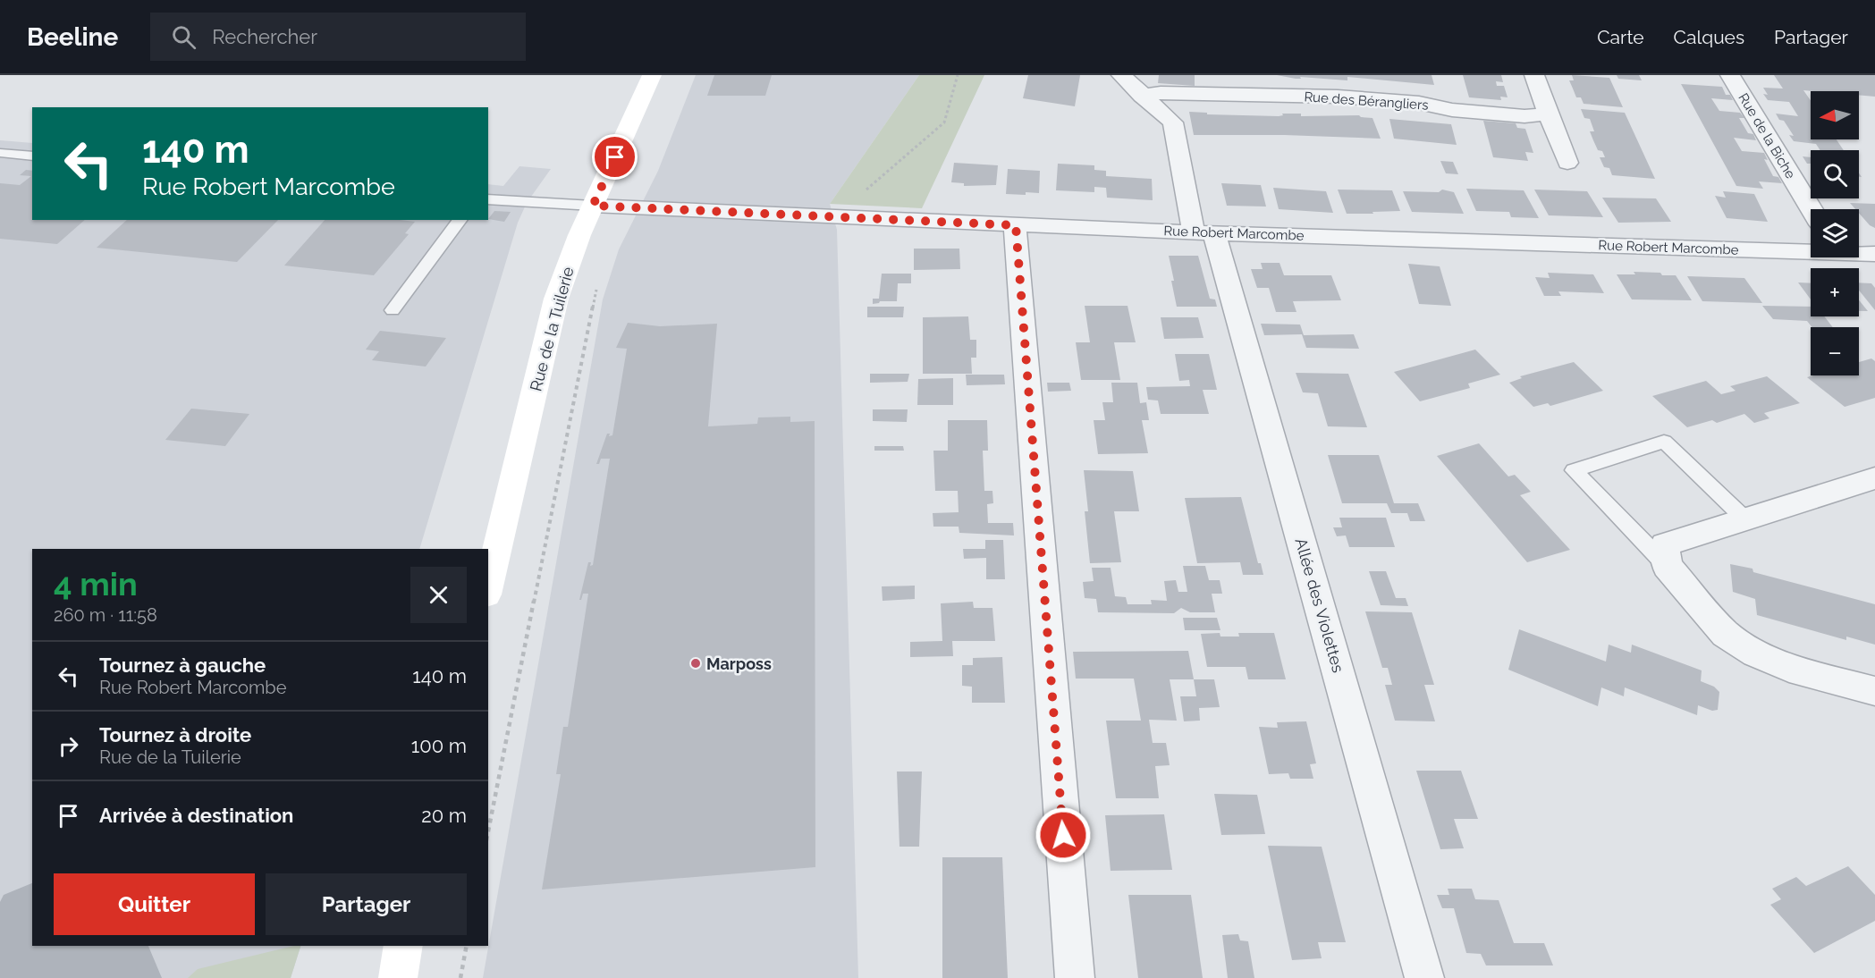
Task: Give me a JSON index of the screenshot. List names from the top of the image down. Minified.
{"streets":{"street":["Rue des Bérangliers","Rue de la Biche","Rue Robert Marcombe","Rue de la Tuilerie","Allée des Violettes"]},"crossings":[["Rue des Bérangliers","Allée des Violettes"],["Rue Robert Marcombe","Rue de la Tuilerie"],["Rue Robert Marcombe","Allée des Violettes"]],"places":["Marposs"],"north":"left","page":{"header":"Beeline","search":"Rechercher","nav":["Carte","Calques","Partager"],"map_buttons":["+","−"],"turn":["140 m","Rue Robert Marcombe"],"heading":["4 min","260 m · 11:58"],"list":[{"name":"Tournez à gauche","note":"Rue Robert Marcombe","value":"140 m"},{"name":"Tournez à droite","note":"Rue de la Tuilerie","value":"100 m"},{"name":"Arrivée à destination","value":"20 m"}],"buttons":["Quitter","Partager"]}}
